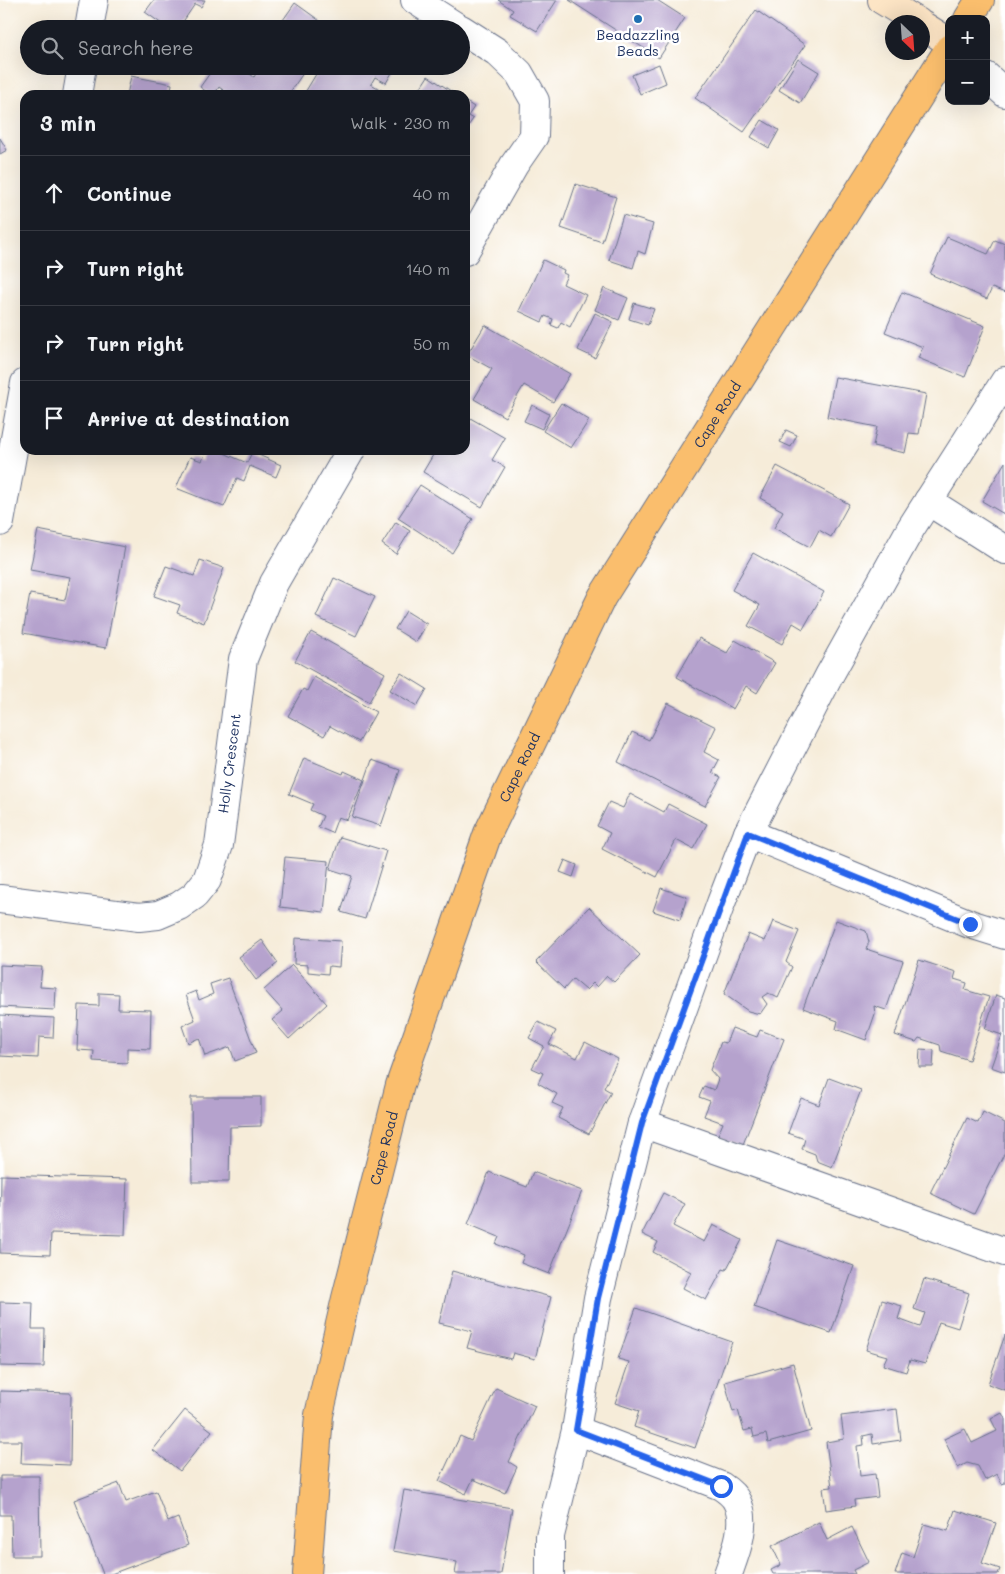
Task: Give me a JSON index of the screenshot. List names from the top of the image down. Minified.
{"streets":{"main road":["Cape Road"],"street":["Holly Crescent"]},"places":["Beadazzling Beads"],"north":"bottom right","page":{"map_buttons":["+","−"],"search":"Search here","heading":["3 min","Walk · 230 m"],"list":[["Continue","40 m"],["Turn right","140 m"],["Turn right","50 m"],"Arrive at destination"]}}
